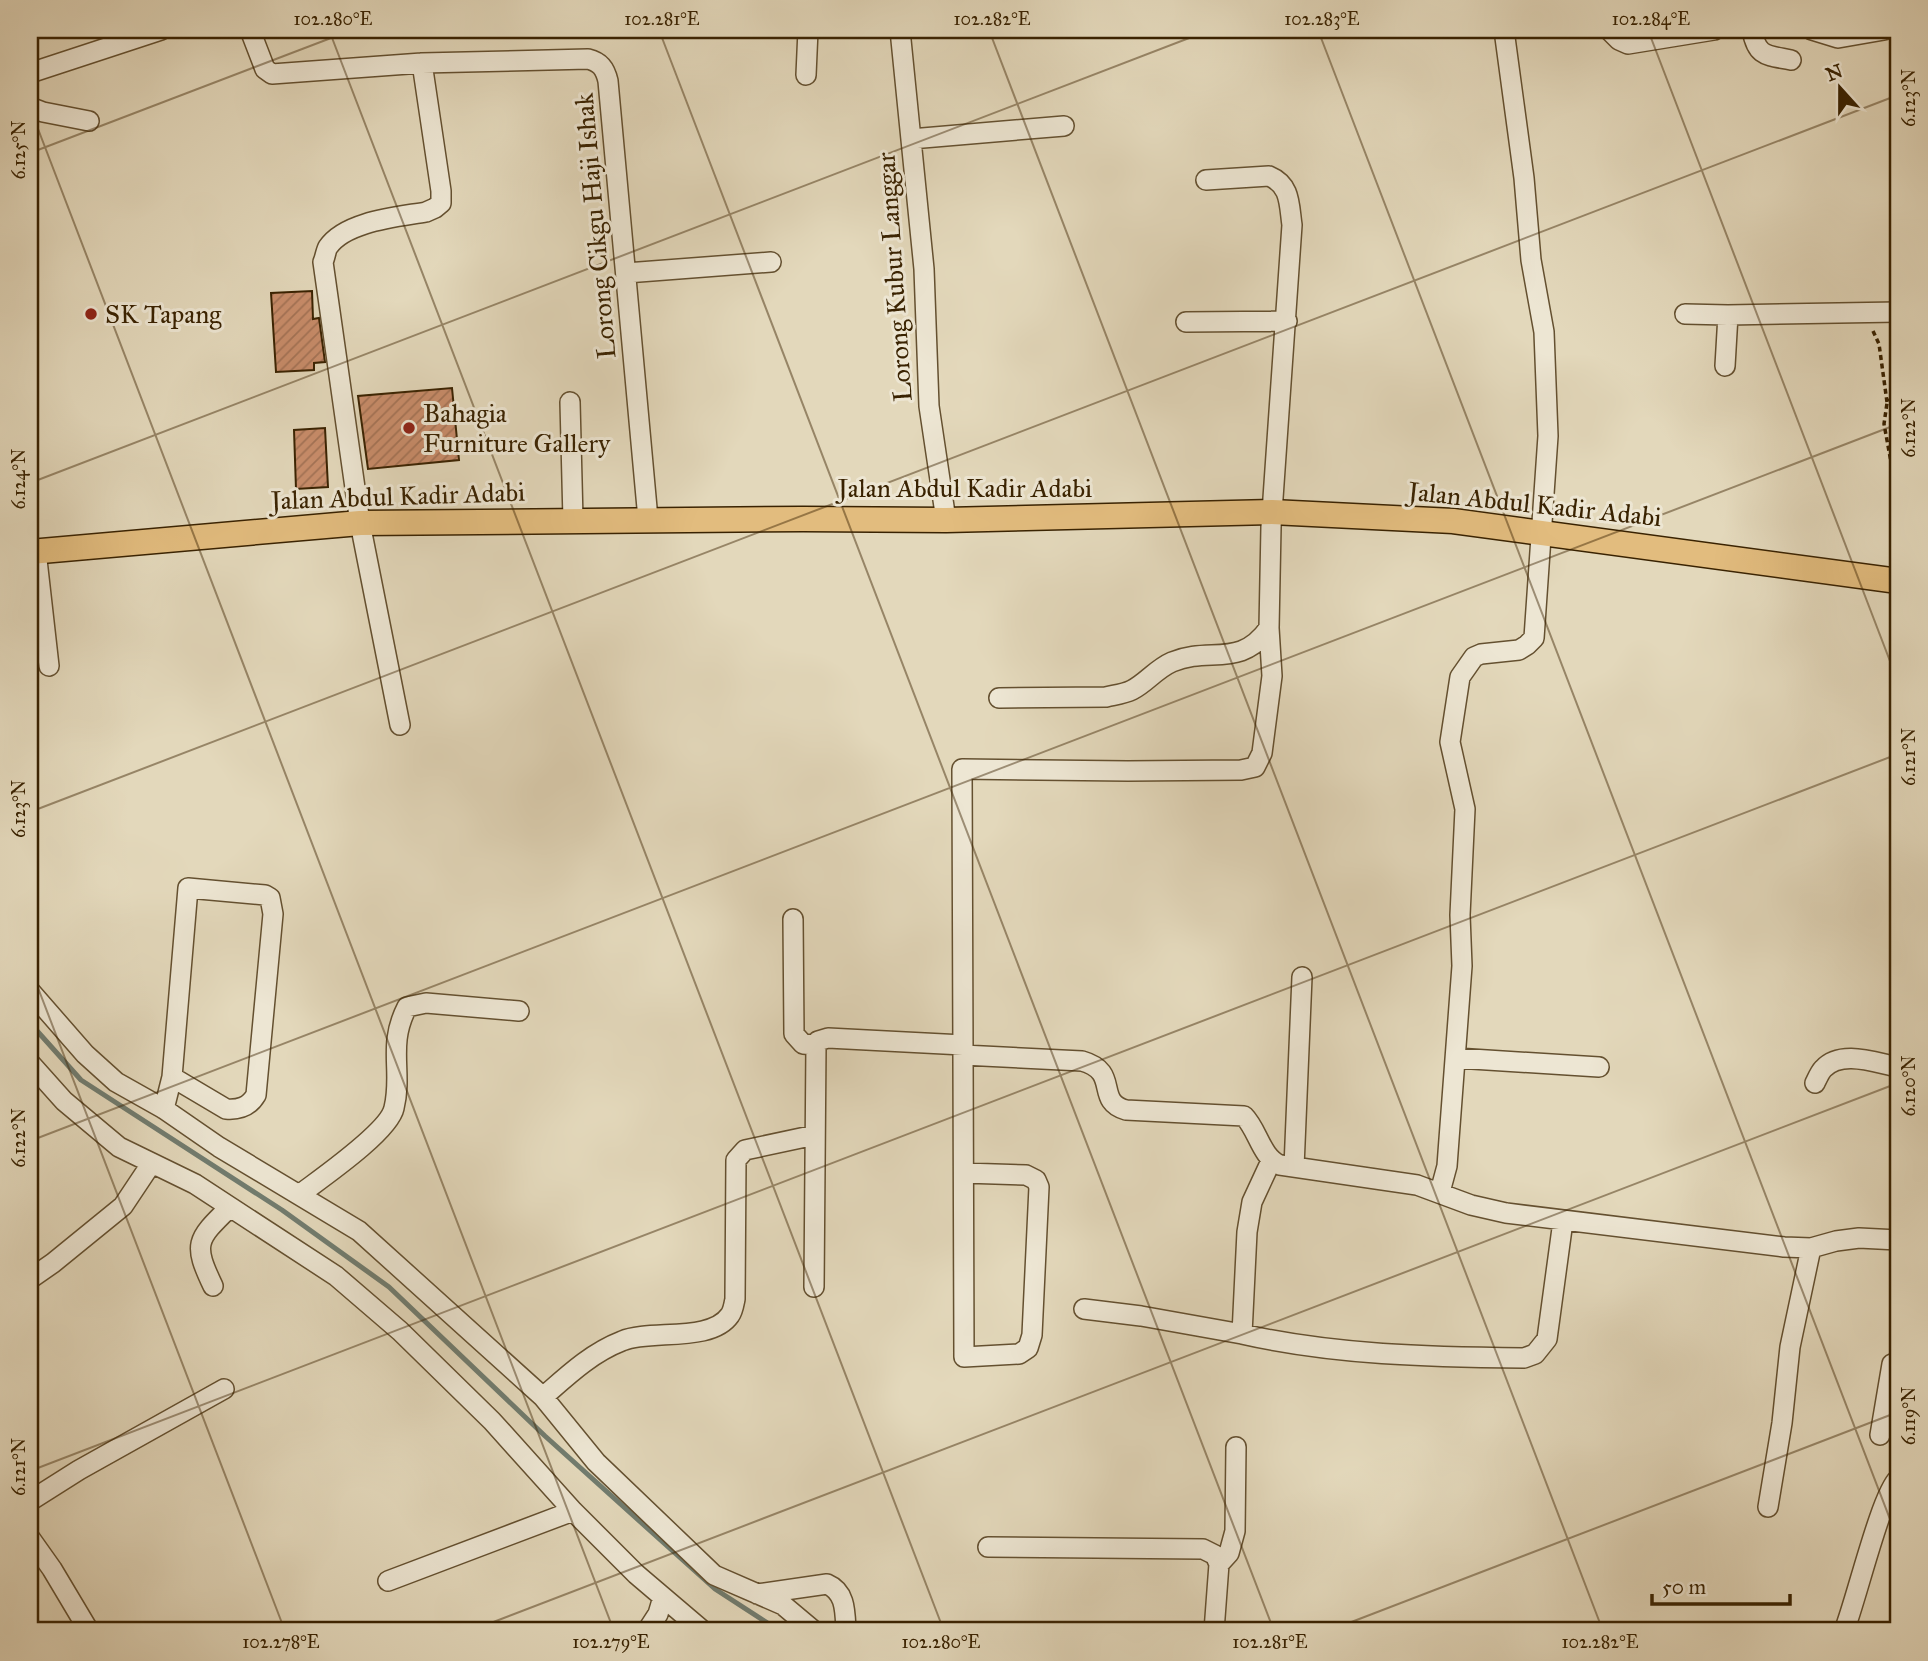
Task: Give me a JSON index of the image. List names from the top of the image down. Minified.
{"streets":{"main road":["Jalan Abdul Kadir Adabi"],"street":["Lorong Cikgu Haji Ishak","Lorong Kubur Langgar"]},"crossings":[["Lorong Cikgu Haji Ishak","Jalan Abdul Kadir Adabi"],["Lorong Kubur Langgar","Jalan Abdul Kadir Adabi"]],"places":["SK Tapang","Bahagia Furniture Gallery"],"scale_bar":"50 m","north":"top","coordinates":["102.280°E","102.281°E","102.282°E","102.283°E","102.284°E","6.123°N","6.125°N","6.122°N","6.124°N","6.121°N","6.120°N","6.119°N","102.278°E","102.279°E"]}
